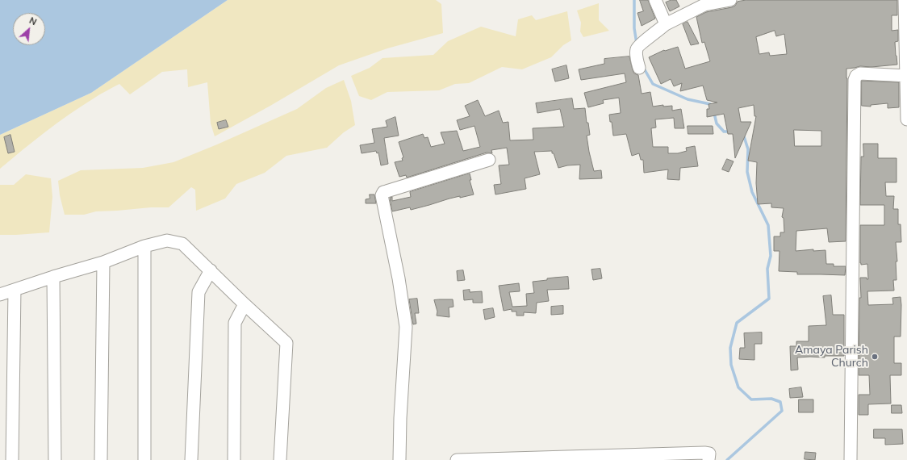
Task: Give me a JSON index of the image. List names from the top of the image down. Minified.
{"places":["Amaya Parish Church"],"north":"top right"}
